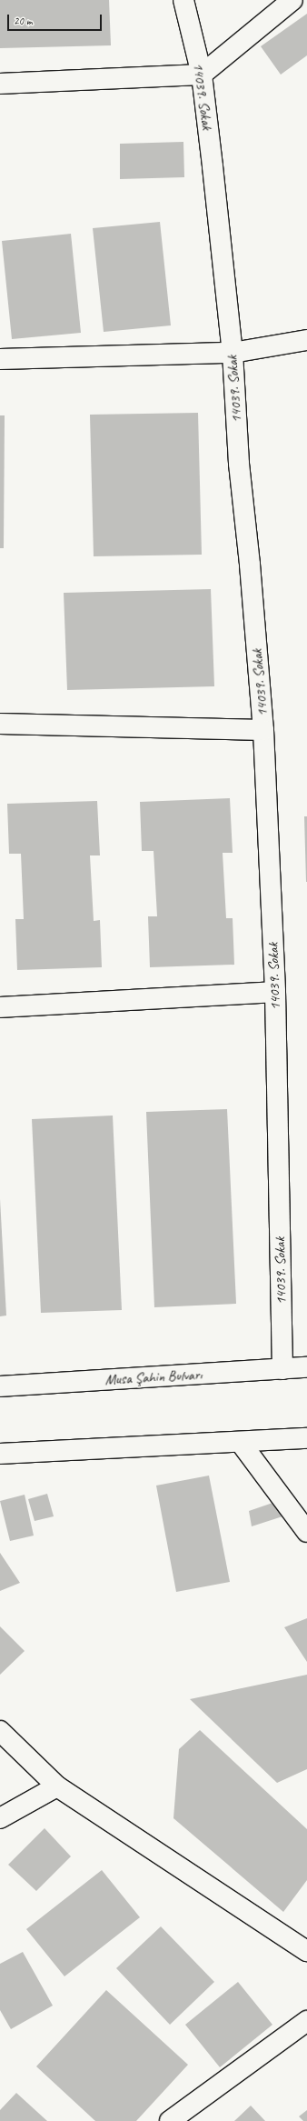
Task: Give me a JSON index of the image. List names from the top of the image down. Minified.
{"streets":{"street":["14039. Sokak","Musa Şahin Bulvarı"]},"crossings":[["14039. Sokak","Musa Şahin Bulvarı"]],"scale_bar":"20 m"}
